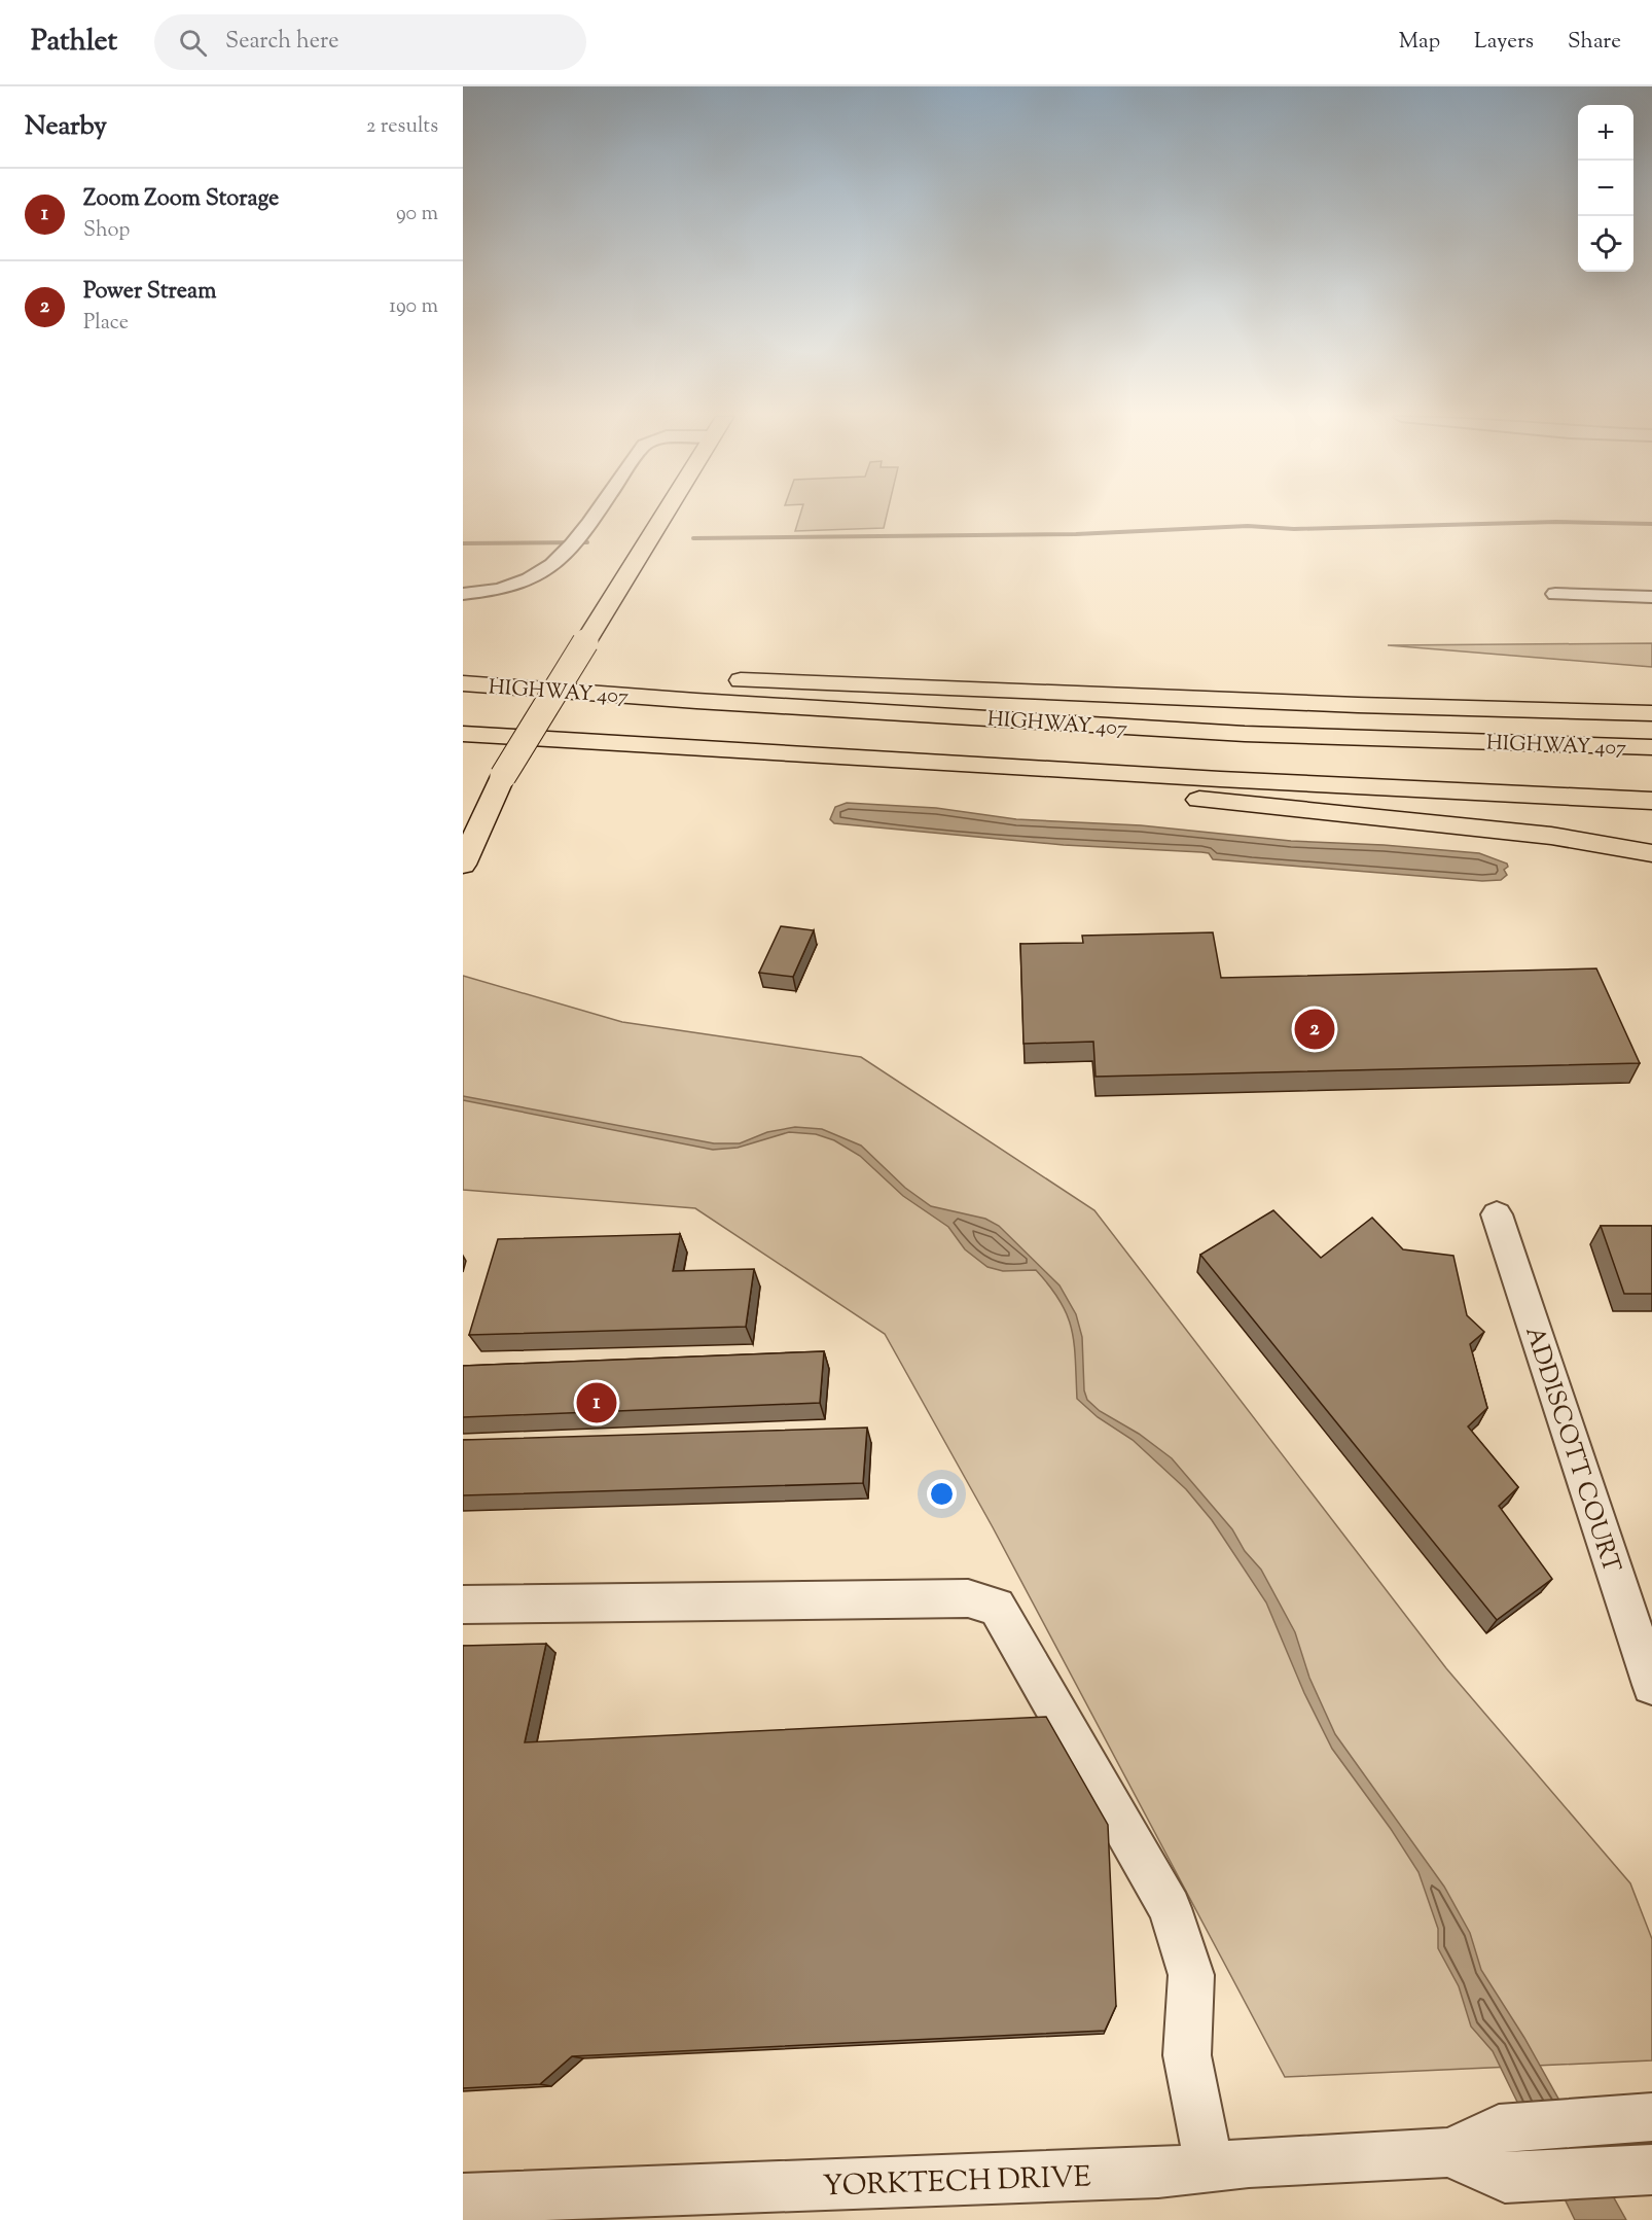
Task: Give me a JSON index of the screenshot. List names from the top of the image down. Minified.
{"streets":{"main road":["HIGHWAY 407"],"street":["ADDISCOTT COURT","YORKTECH DRIVE"]},"page":{"header":"Pathlet","search":"Search here","nav":["Map","Layers","Share"],"heading":["Nearby","2 results"],"map_buttons":["+","−"],"list":[{"mark":"1","name":"Zoom Zoom Storage","note":"Shop","value":"90 m"},{"mark":"2","name":"Power Stream","note":"Place","value":"190 m"}],"pins":["2","1"]}}
